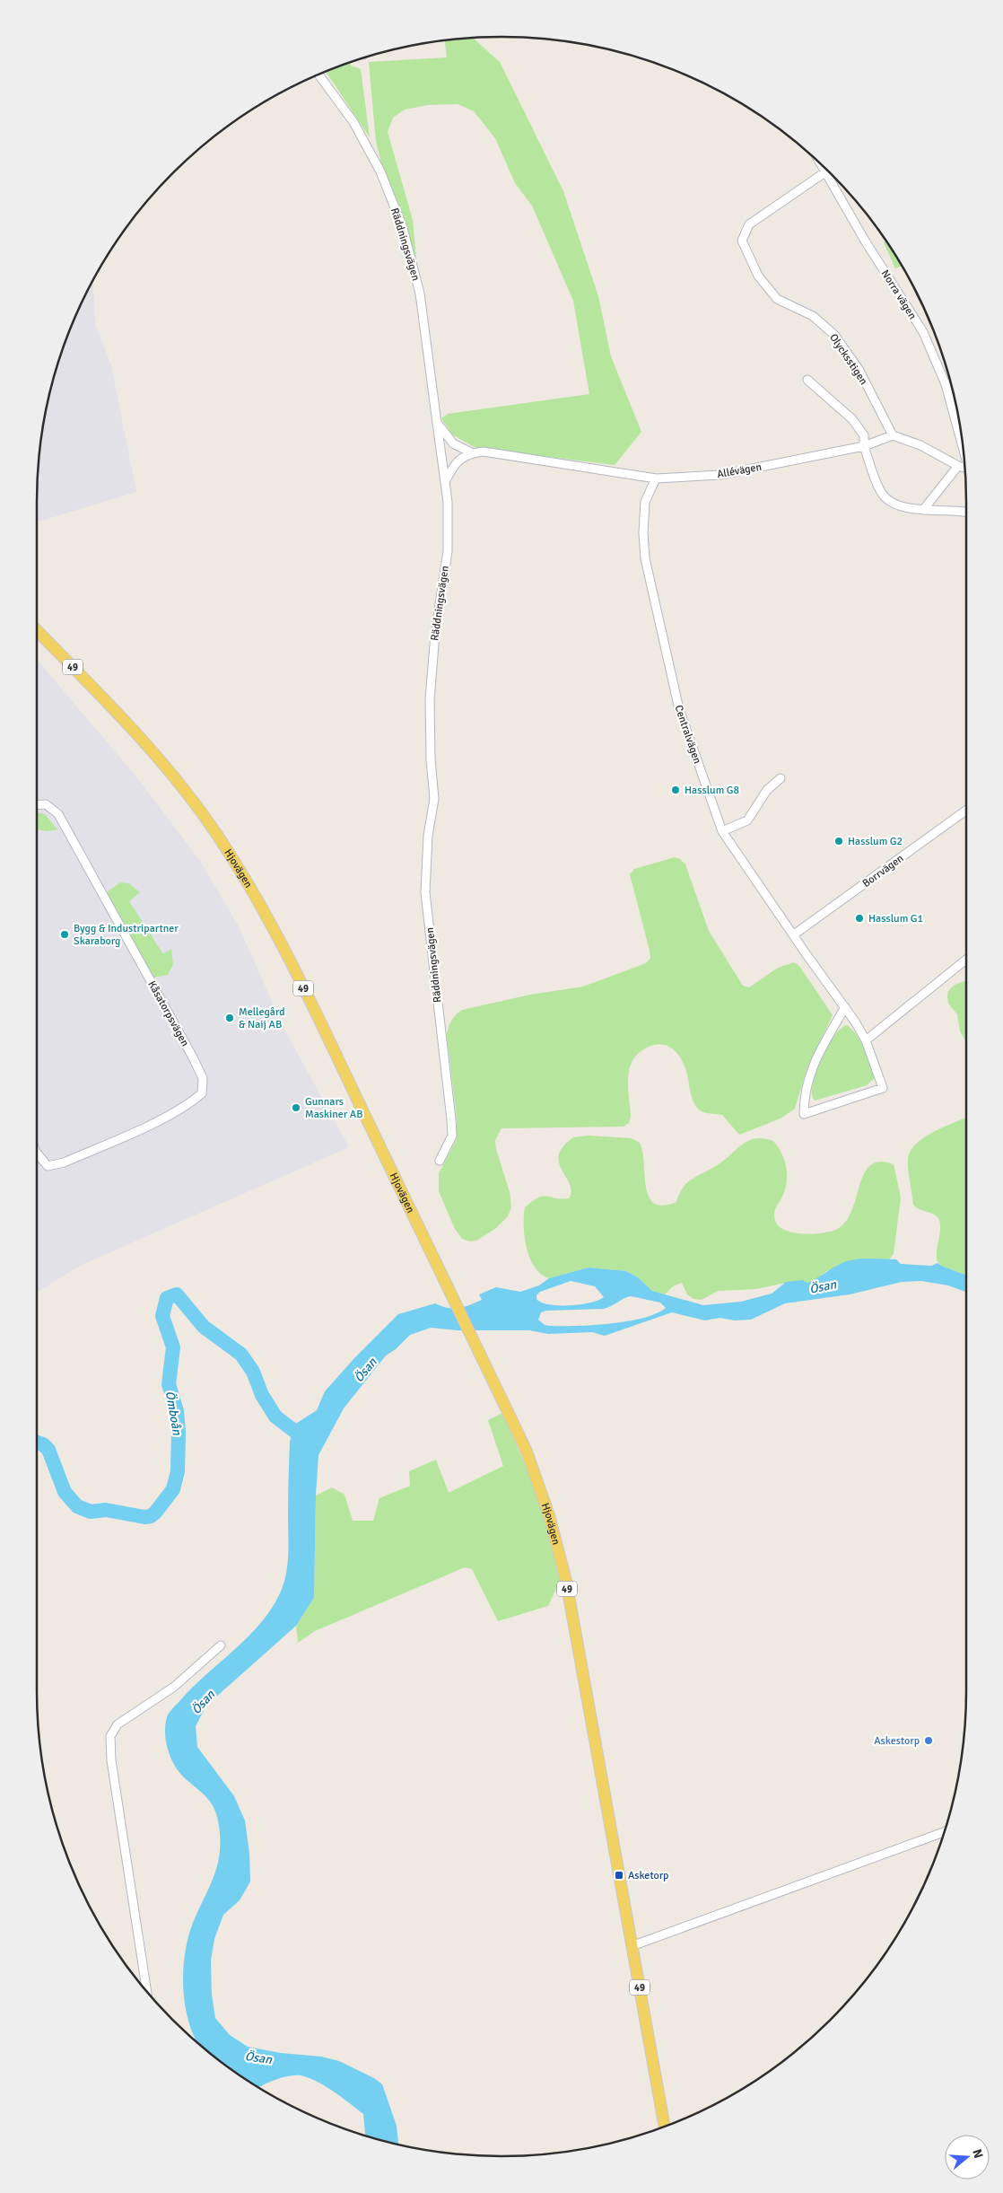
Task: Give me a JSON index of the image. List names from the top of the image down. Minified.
{"streets":{"main road":["49","Hjovägen"],"street":["Räddningsvägen","Norra vägen","Olycksstigen","Allévägen","Centralvägen","Borrvägen","Kåsatorpsvägen"]},"crossings":[["Räddningsvägen","Allévägen"],["Norra vägen","Olycksstigen"],["Olycksstigen","Allévägen"],["Allévägen","Centralvägen"],["49","Hjovägen"],["Centralvägen","Borrvägen"]],"water":["Ösan","Ömboån"],"places":{"other":["Hasslum G8","Hasslum G2","Hasslum G1","Bygg & Industripartner Skaraborg","Mellegård & Naij AB","Gunnars Maskiner AB","Askestorp"],"transit":["Asketorp"]},"north":"right"}
